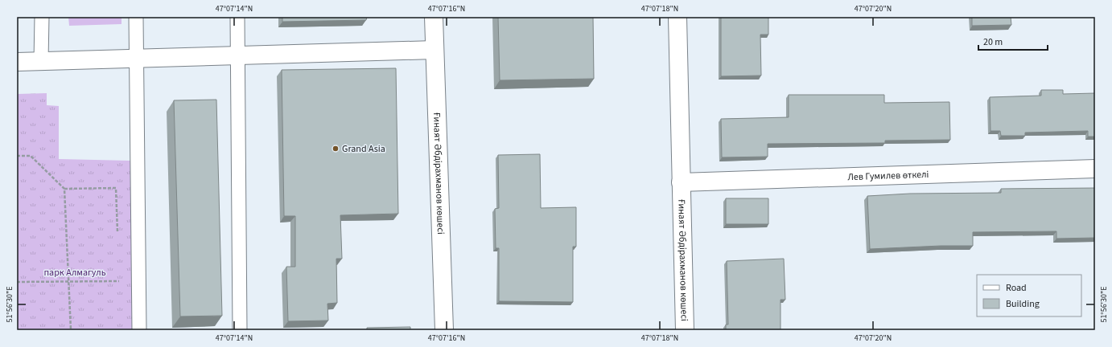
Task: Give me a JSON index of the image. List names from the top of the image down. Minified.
{"streets":{"street":["Ғинаят Әбдірахманов көшесі","Лев Гумилев өткелі"]},"crossings":[["Ғинаят Әбдірахманов көшесі","Лев Гумилев өткелі"]],"parks":["парк Алмагуль"],"places":["Grand Asia"],"legend":["Road","Building"],"scale_bar":"20 m","coordinates":["47°07'14\"N","47°07'16\"N","47°07'18\"N","47°07'20\"N","51°56'30\"E"]}
